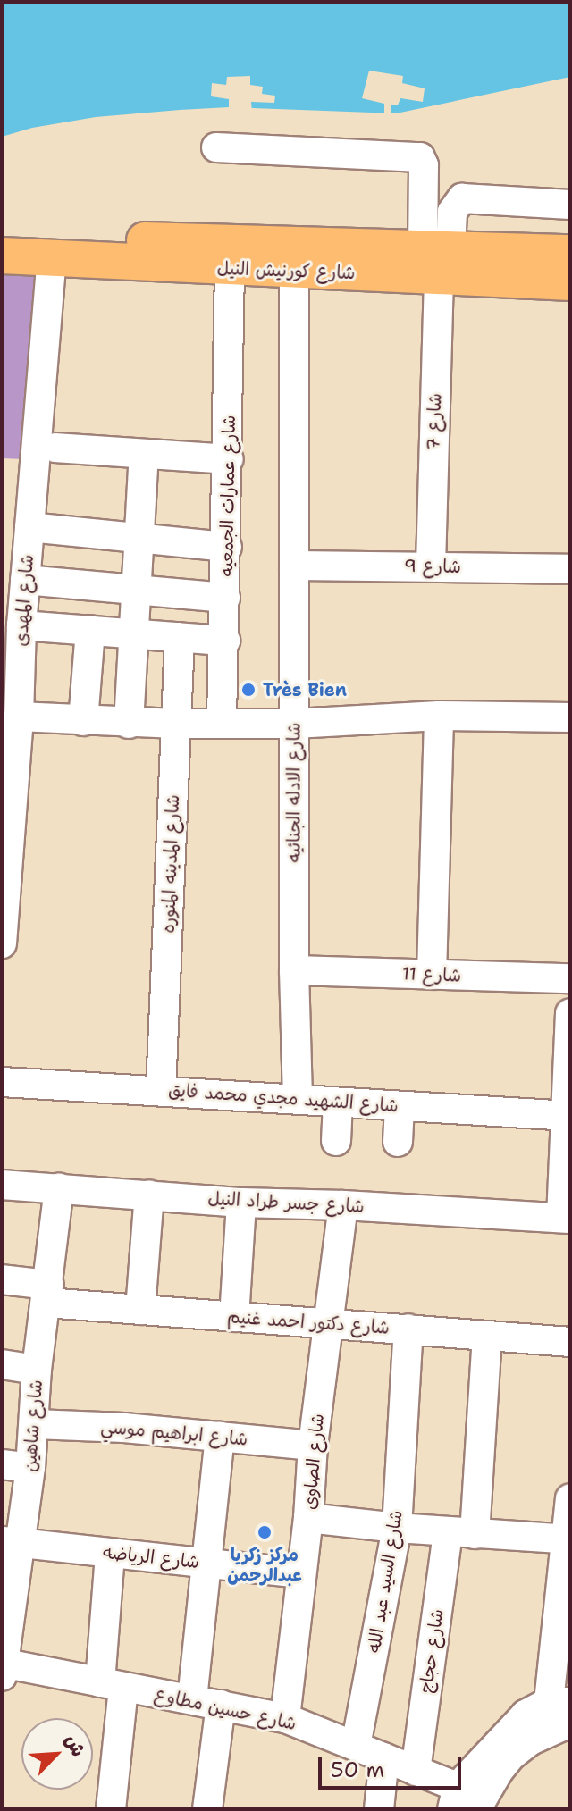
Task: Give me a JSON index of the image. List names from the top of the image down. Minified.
{"streets":{"main road":["شارع كورنيش النيل"],"street":["شارع 7","شارع عمارات الجمعيه","شارع 9","شارع المهدى","شارع الادله الجنائيه","شارع المدينه المنوره","شارع 11","شارع الشهيد مجدي محمد فايق","شارع جسر طراد النيل","شارع دكتور احمد غنيم","شارع شاهين","شارع ابراهيم موسي","شارع الصاوى","شارع الرياضه","شارع السيد عبد الله","شارع حجاج","شارع حسين مطاوع"]},"crossings":[["شارع كورنيش النيل","شارع 7"],["شارع كورنيش النيل","شارع عمارات الجمعيه"],["شارع كورنيش النيل","شارع المهدى"],["شارع كورنيش النيل","شارع الادله الجنائيه"],["شارع 7","شارع 9"],["شارع 9","شارع الادله الجنائيه"],["شارع الادله الجنائيه","شارع 11"],["شارع الادله الجنائيه","شارع الشهيد مجدي محمد فايق"],["شارع المدينه المنوره","شارع الشهيد مجدي محمد فايق"],["شارع جسر طراد النيل","شارع شاهين"],["شارع جسر طراد النيل","شارع الصاوى"],["شارع دكتور احمد غنيم","شارع شاهين"],["شارع دكتور احمد غنيم","شارع الصاوى"],["شارع دكتور احمد غنيم","شارع السيد عبد الله"],["شارع دكتور احمد غنيم","شارع حجاج"],["شارع شاهين","شارع ابراهيم موسي"],["شارع شاهين","شارع الرياضه"],["شارع شاهين","شارع حسين مطاوع"],["شارع ابراهيم موسي","شارع الصاوى"],["شارع الصاوى","شارع الرياضه"],["شارع الصاوى","شارع حسين مطاوع"],["شارع السيد عبد الله","شارع حسين مطاوع"],["شارع حجاج","شارع حسين مطاوع"]],"places":["Très Bien","مركز زكريا عبدالرحمن"],"scale_bar":"50 m","north":"top right"}
